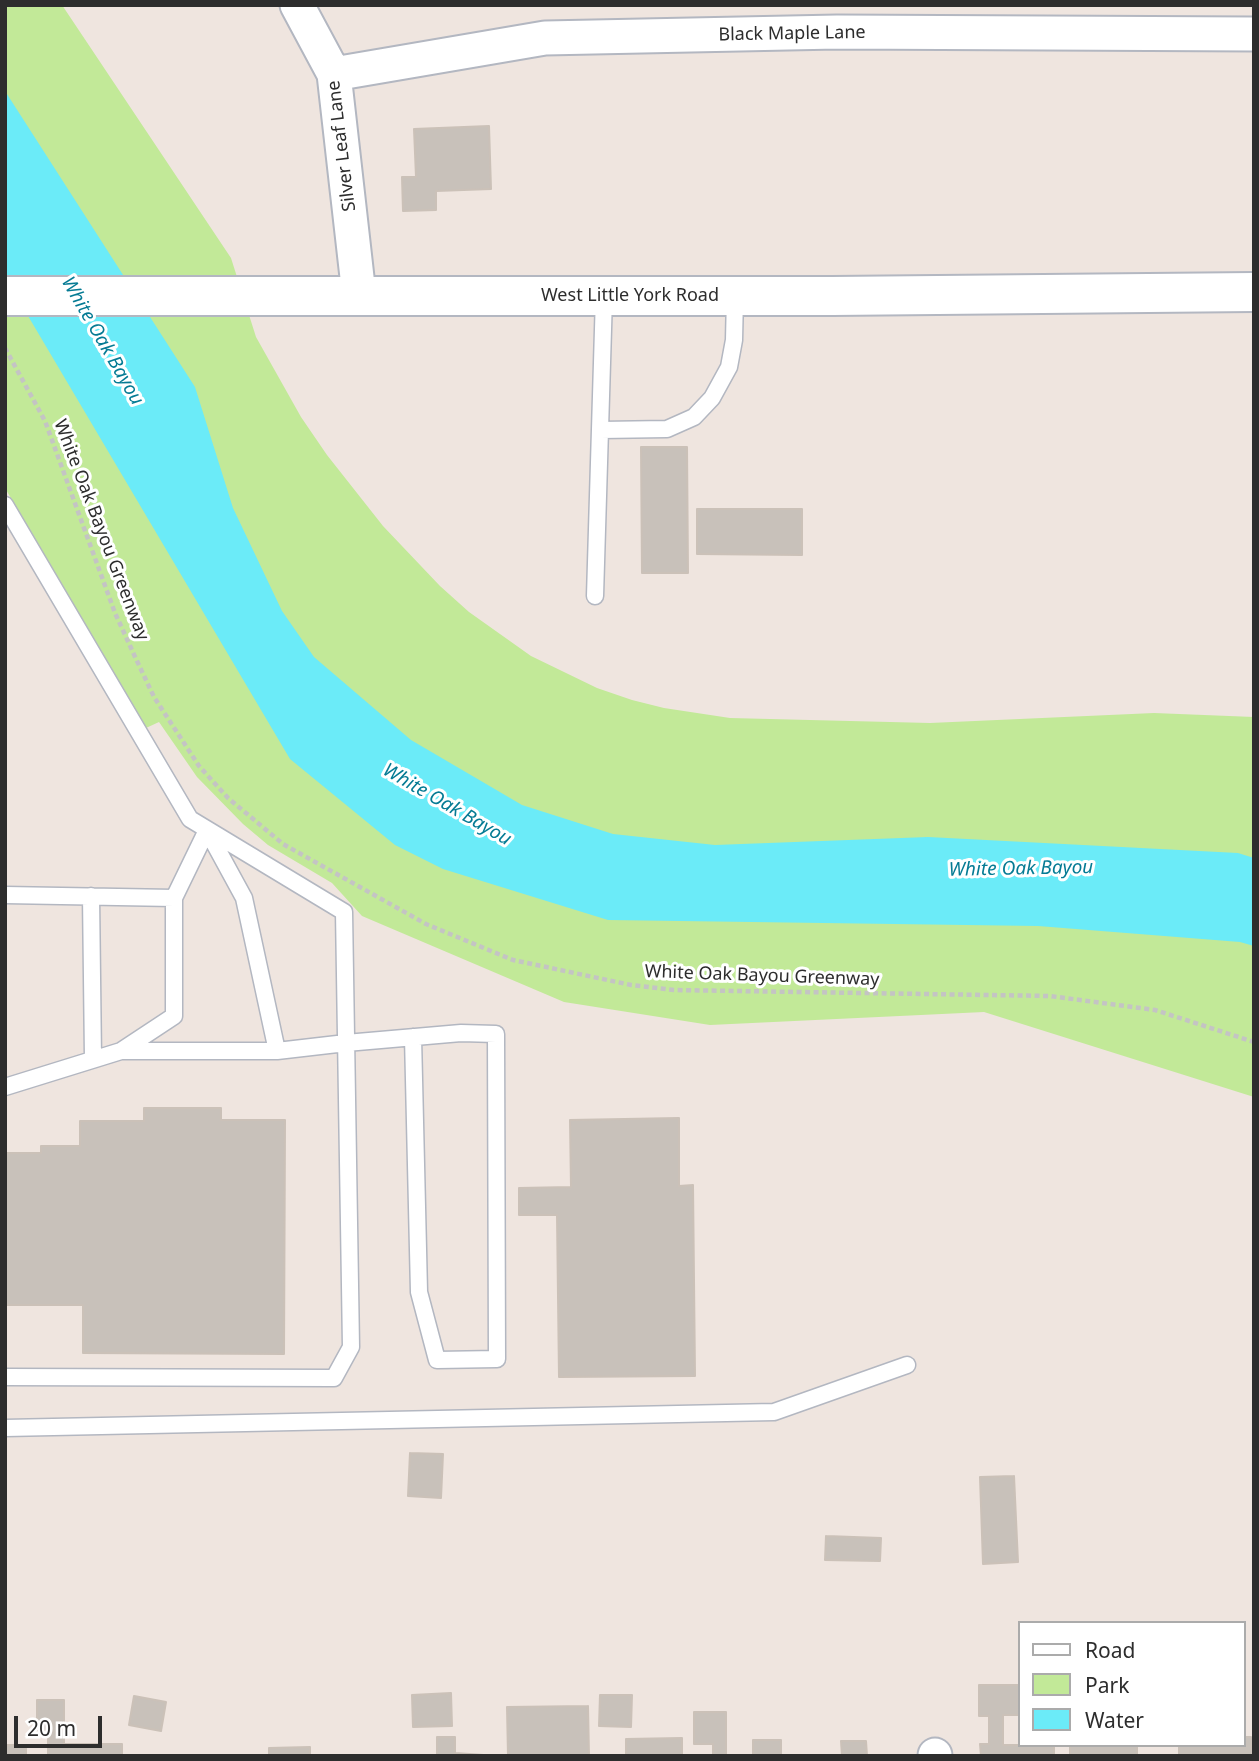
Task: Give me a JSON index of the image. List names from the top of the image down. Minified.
{"streets":{"street":["Black Maple Lane","Silver Leaf Lane","West Little York Road"],"path":["White Oak Bayou Greenway"]},"crossings":[["Black Maple Lane","Silver Leaf Lane"],["Silver Leaf Lane","West Little York Road"]],"water":["White Oak Bayou"],"legend":["Road","Park","Water"],"scale_bar":"20 m"}
